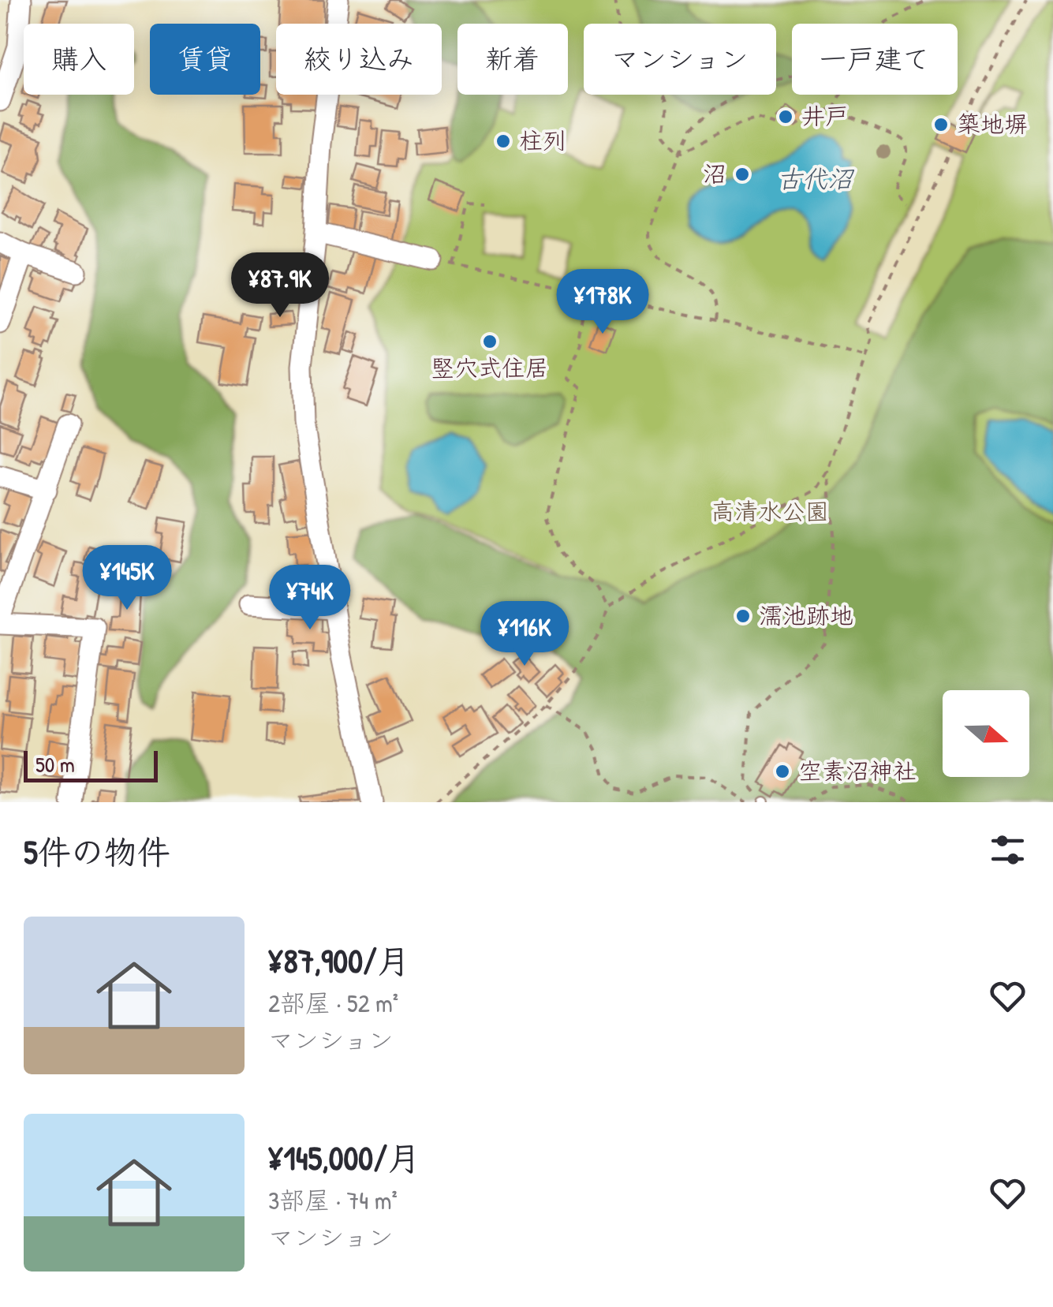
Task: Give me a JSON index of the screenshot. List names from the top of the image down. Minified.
{"water":["古代沼"],"parks":["高清水公園"],"places":["井戸","築地塀","柱列","沼","竪穴式住居","濡池跡地","空素沼神社"],"scale_bar":"50 m","north":"right","page":{"chip":["購入","賃貸","絞り込み","新着","マンション","一戸建て"],"price":["¥87.9K","¥178K","¥145K","¥74K","¥116K"],"scale":"50 m","heading":"5件の物件","list":[{"name":"¥87,900/月","note":"2部屋 · 52 m² · マンション"},{"name":"¥145,000/月","note":"3部屋 · 74 m² · マンション"}]}}
